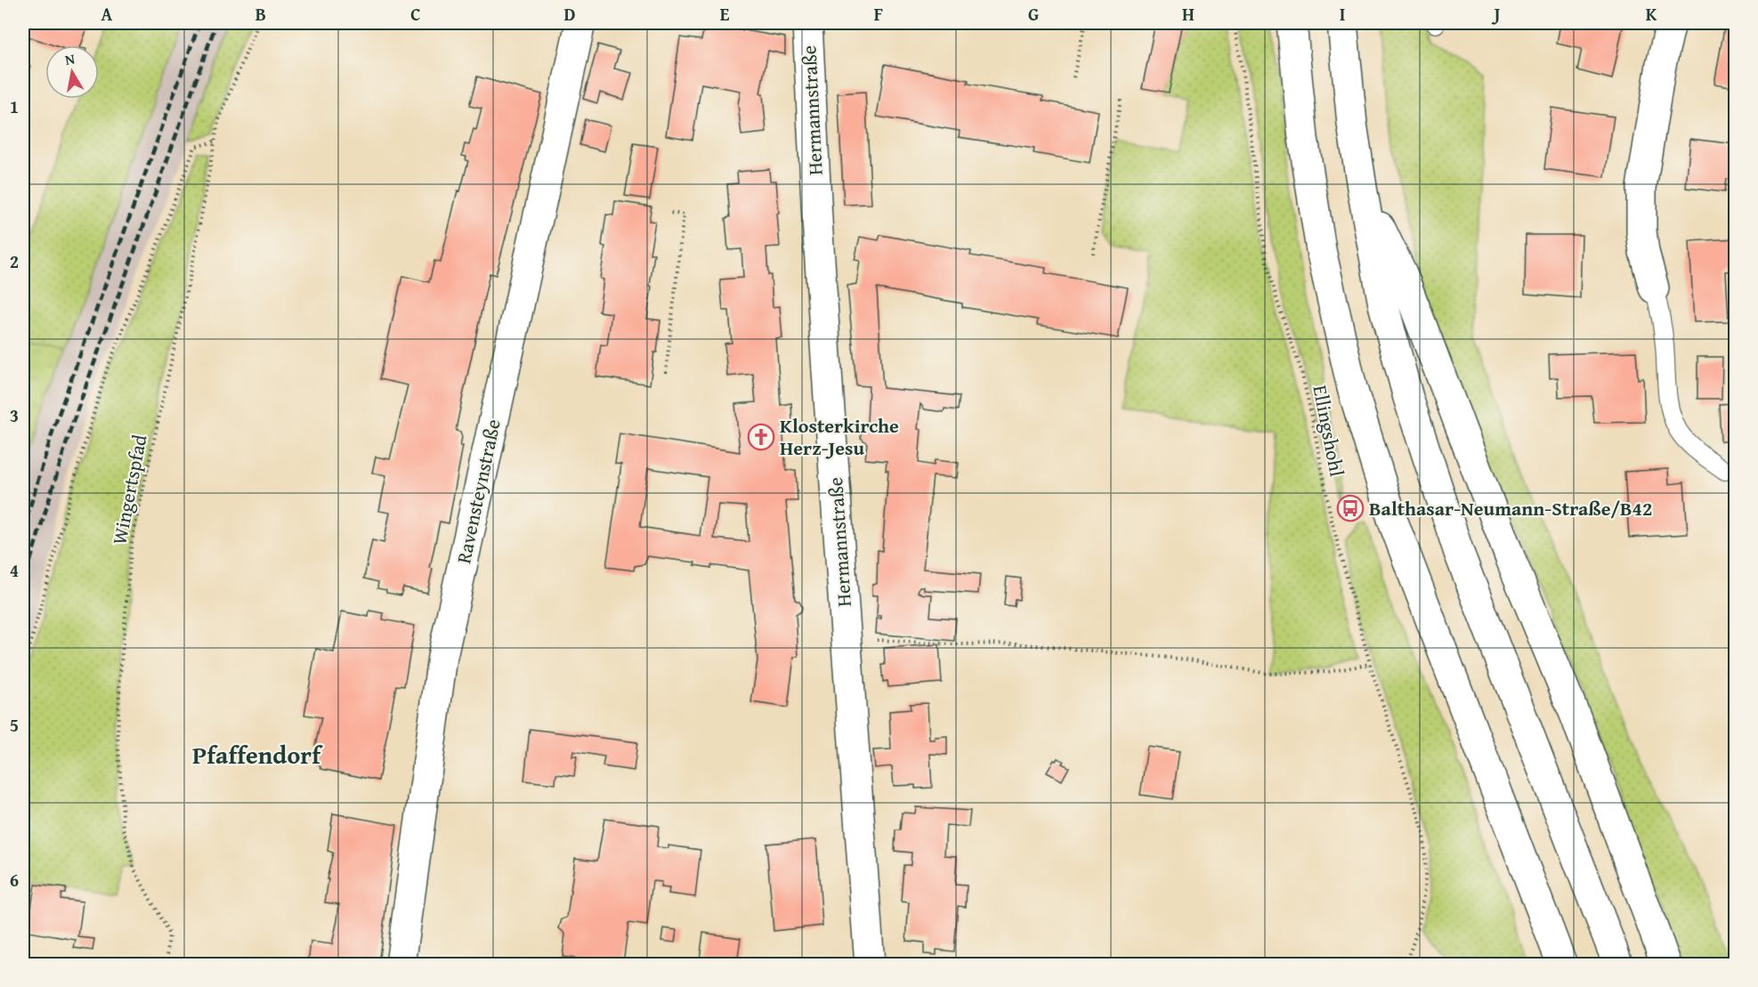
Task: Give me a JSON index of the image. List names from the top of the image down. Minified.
{"streets":{"main road":["Hermannstraße","Ravensteynstraße"],"path":["Ellingshohl","Wingertspfad"]},"districts":["Pfaffendorf"],"places":{"church":["Klosterkirche Herz-Jesu"],"bus stop":["Balthasar-Neumann-Straße/B42"]},"north":"top","grid":{"columns":["A","B","C","D","E","F","G","H","I","J","K"],"rows":["1","2","3","4","5","6"]}}
